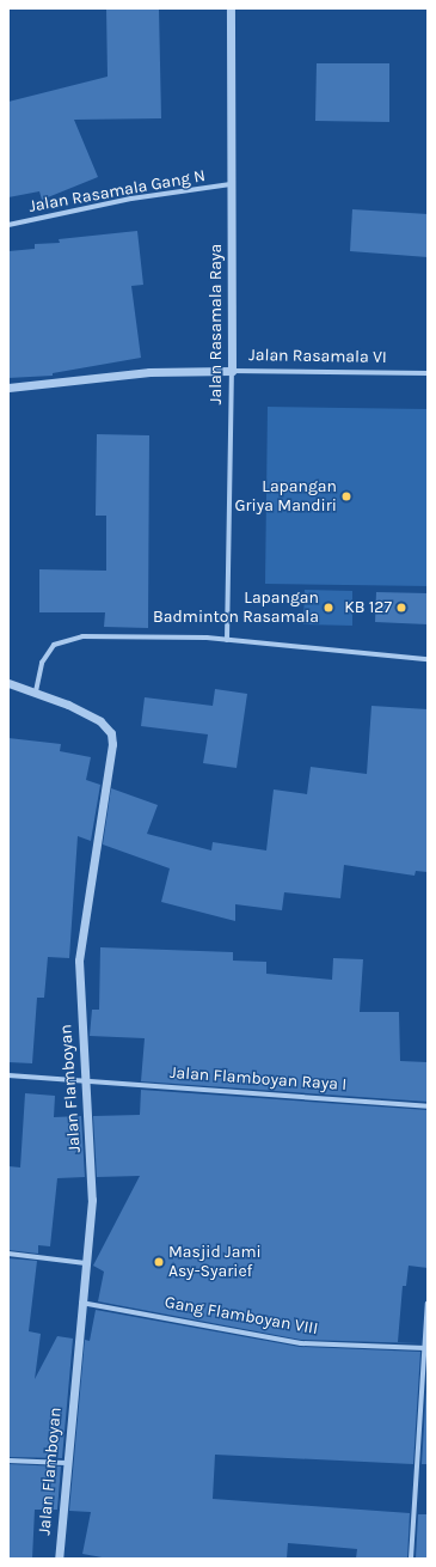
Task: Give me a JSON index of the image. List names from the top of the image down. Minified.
{"streets":{"street":["Jalan Rasamala Gang N","Jalan Rasamala Raya","Jalan Rasamala VI","Jalan Flamboyan Raya I","Jalan Flamboyan","Gang Flamboyan VIII"]},"crossings":[["Jalan Rasamala Gang N","Jalan Rasamala Raya"],["Jalan Rasamala Raya","Jalan Rasamala VI"],["Jalan Flamboyan Raya I","Jalan Flamboyan"],["Jalan Flamboyan","Gang Flamboyan VIII"]],"places":["Lapangan Griya Mandiri","Lapangan Badminton Rasamala","KB 127","Masjid Jami Asy-Syarief"]}
